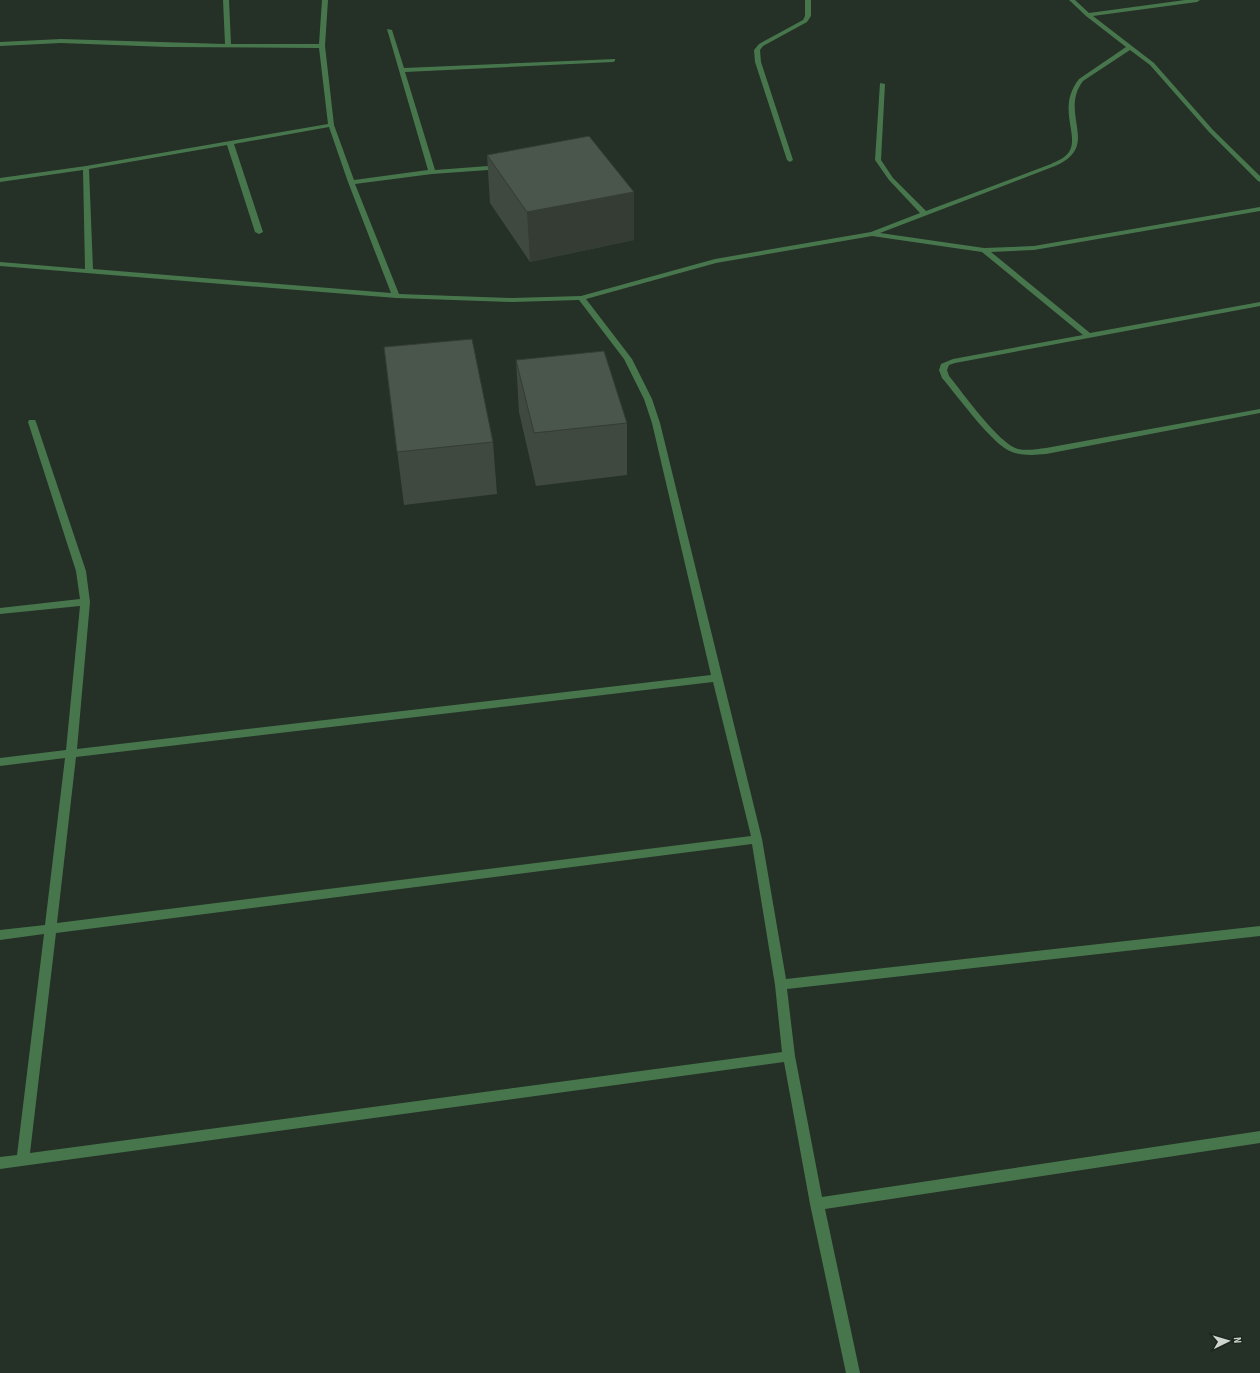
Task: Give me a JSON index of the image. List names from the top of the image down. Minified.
{"north":"right"}
